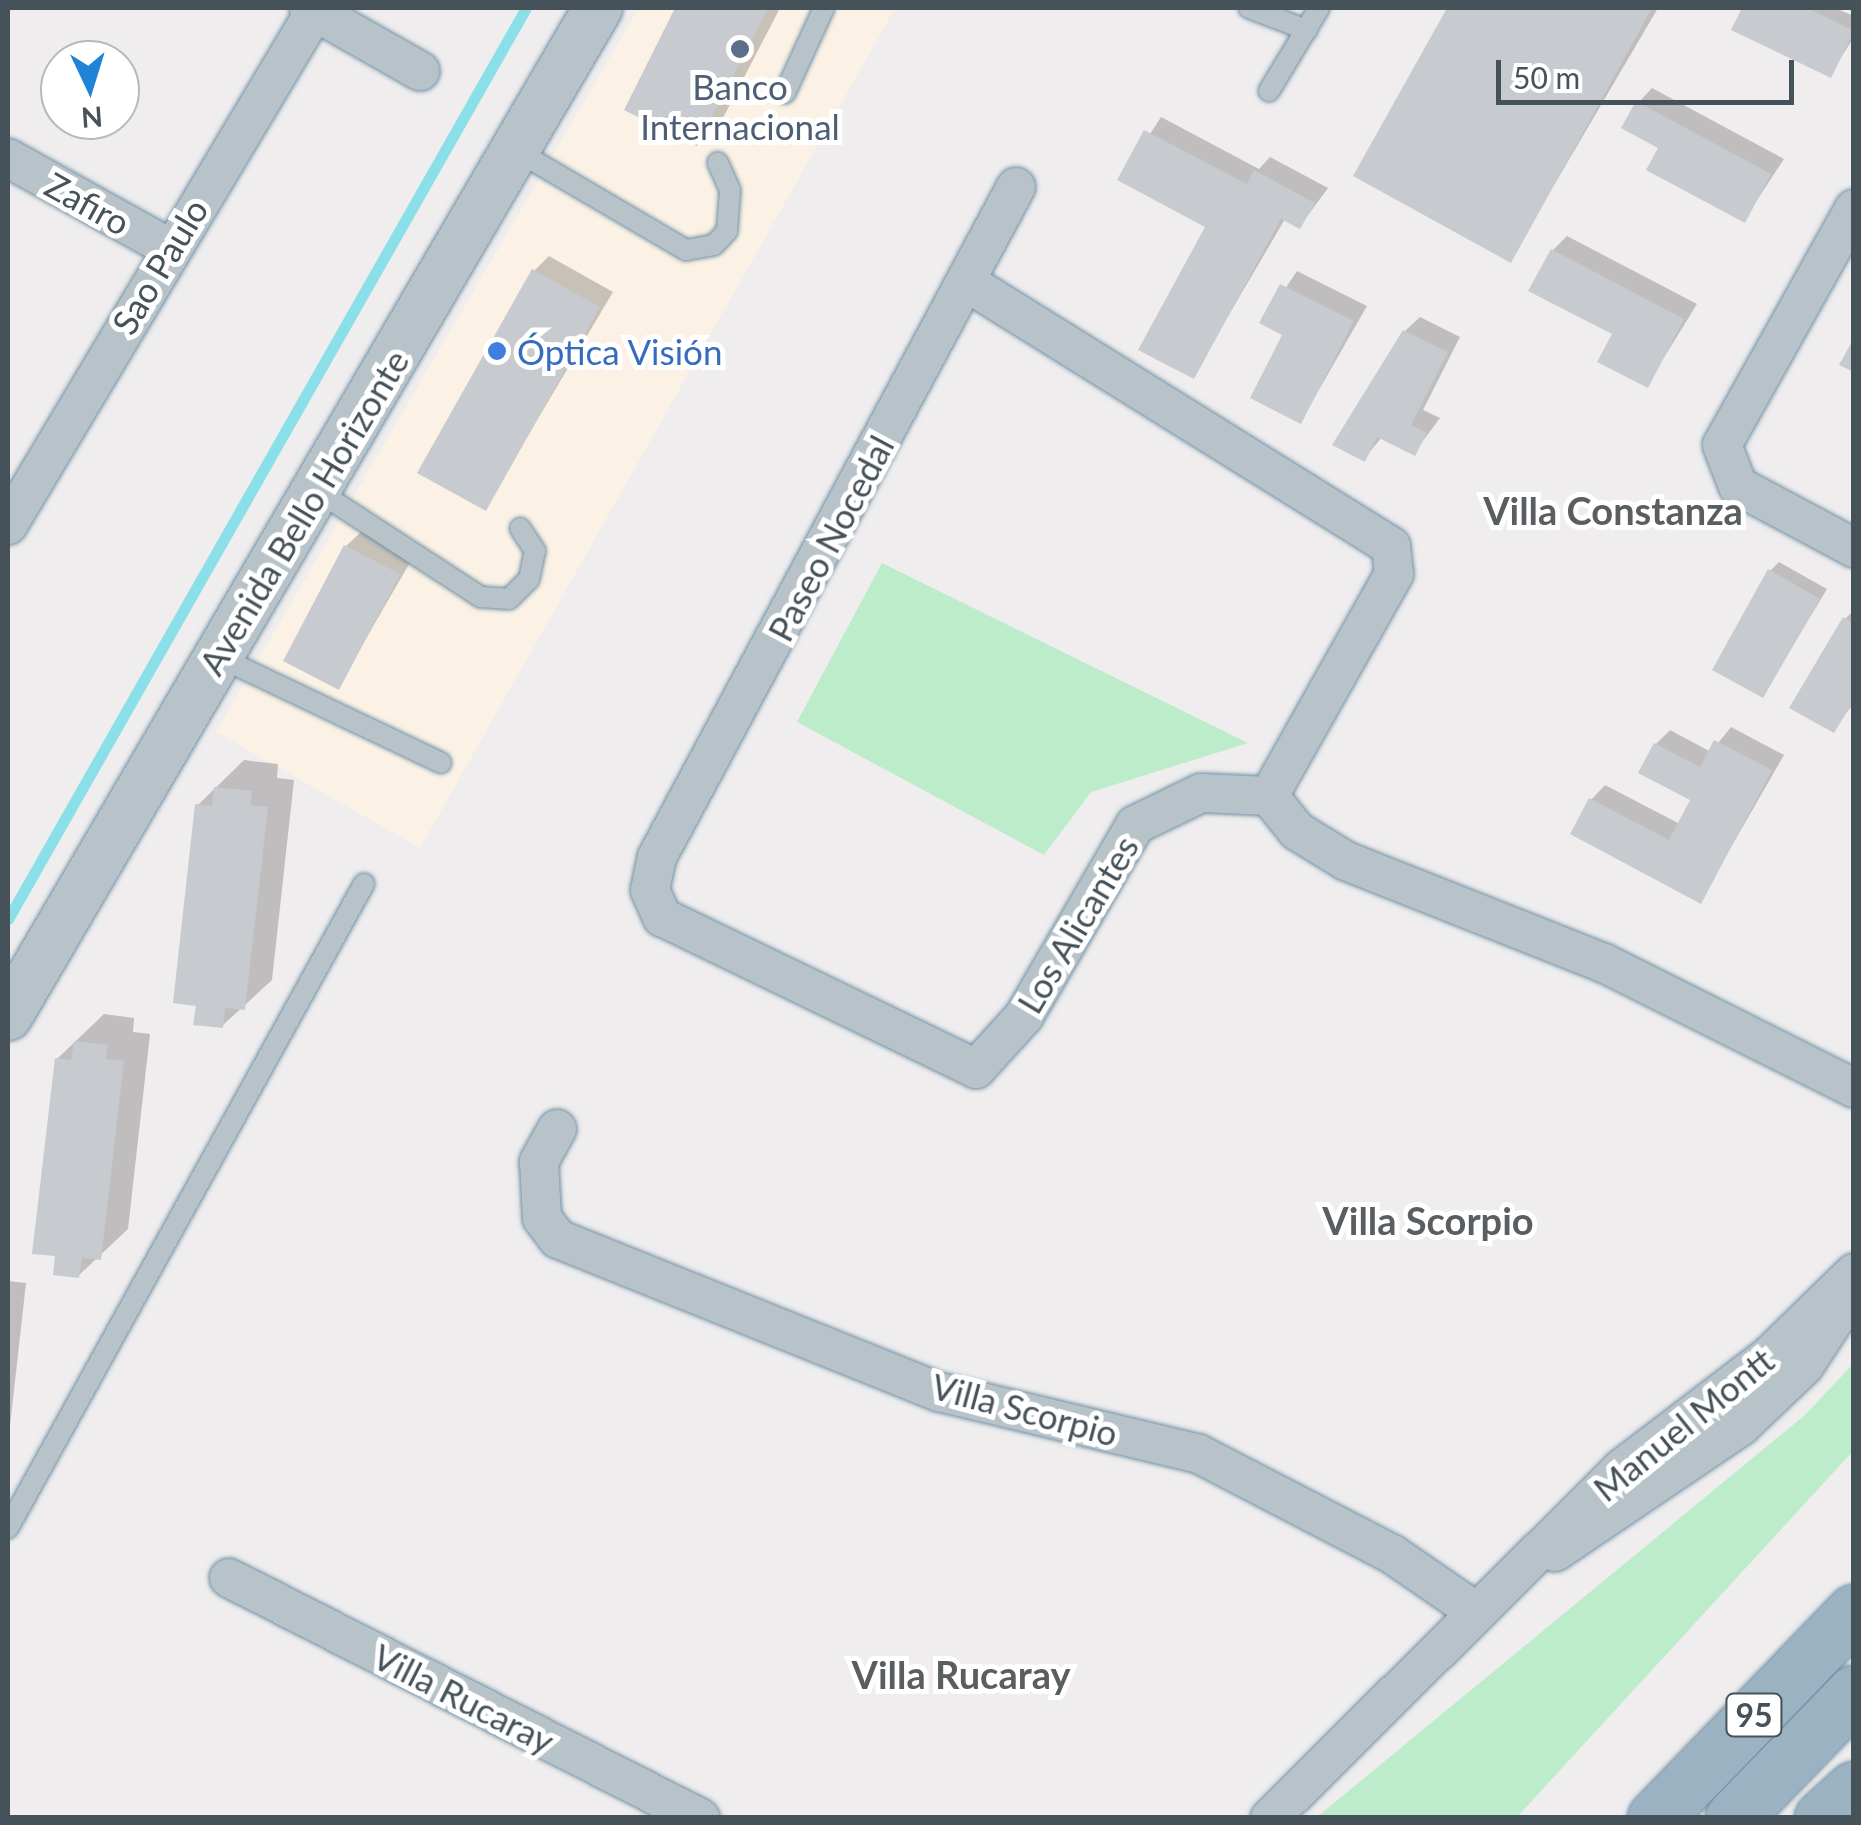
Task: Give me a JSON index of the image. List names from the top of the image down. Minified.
{"streets":{"highway":["95"],"street":["Zafiro","Sao Paulo","Avenida Bello Horizonte","Paseo Nocedal","Los Alicantes","Villa Scorpio","Manuel Montt","Villa Rucaray"]},"crossings":[["Zafiro","Sao Paulo"],["Paseo Nocedal","Los Alicantes"],["Villa Scorpio","Manuel Montt"]],"districts":["Villa Constanza","Villa Scorpio","Villa Rucaray"],"places":["Banco Internacional","Óptica Visión"],"scale_bar":"50 m","north":"bottom"}
